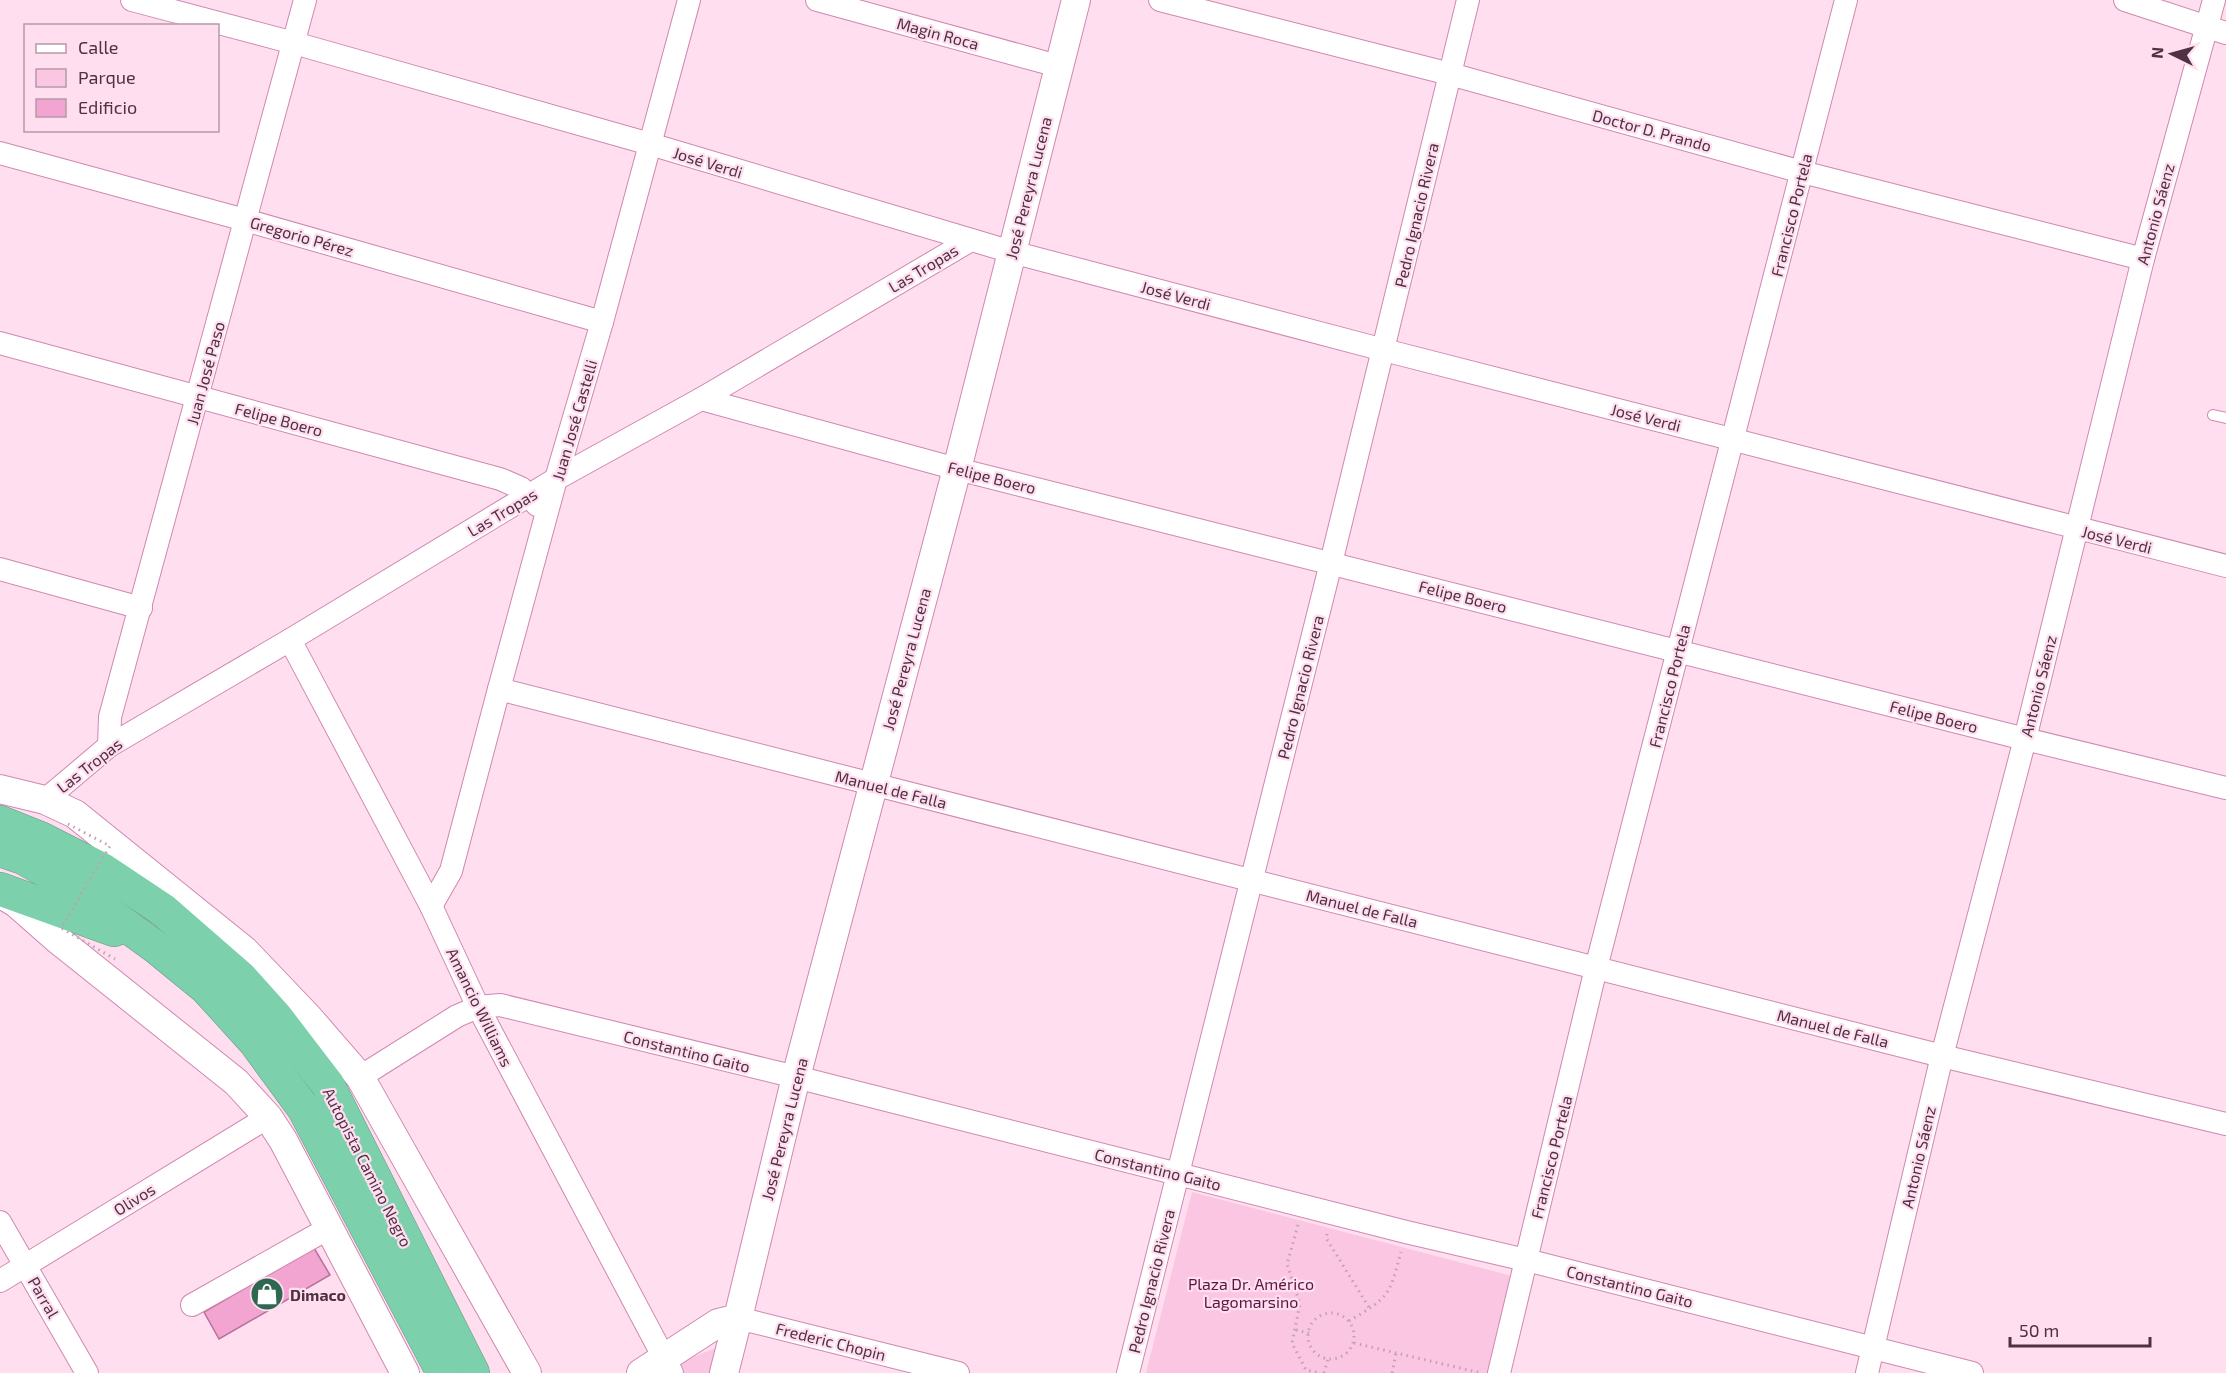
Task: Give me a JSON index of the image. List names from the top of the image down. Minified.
{"streets":{"highway":["Autopista Camino Negro"],"street":["Magin Roca","Doctor D. Prando","José Verdi","José Pereyra Lucena","Antonio Sáenz","Pedro Ignacio Rivera","Francisco Portela","Gregorio Pérez","Las Tropas","Juan José Paso","Felipe Boero","Juan José Castelli","Manuel de Falla","Amancio Williams","Constantino Gaito","Olivos","Parral","Frederic Chopin"]},"crossings":[["Magin Roca","José Pereyra Lucena"],["Doctor D. Prando","Antonio Sáenz"],["Doctor D. Prando","Pedro Ignacio Rivera"],["Doctor D. Prando","Francisco Portela"],["José Verdi","José Pereyra Lucena"],["José Verdi","Antonio Sáenz"],["José Verdi","Pedro Ignacio Rivera"],["José Verdi","Francisco Portela"],["José Verdi","Las Tropas"],["José Verdi","Juan José Paso"],["José Verdi","Juan José Castelli"],["José Pereyra Lucena","Felipe Boero"],["José Pereyra Lucena","Manuel de Falla"],["José Pereyra Lucena","Constantino Gaito"],["José Pereyra Lucena","Frederic Chopin"],["Antonio Sáenz","Felipe Boero"],["Antonio Sáenz","Manuel de Falla"],["Antonio Sáenz","Constantino Gaito"],["Pedro Ignacio Rivera","Felipe Boero"],["Pedro Ignacio Rivera","Manuel de Falla"],["Pedro Ignacio Rivera","Constantino Gaito"],["Francisco Portela","Felipe Boero"],["Francisco Portela","Manuel de Falla"],["Francisco Portela","Constantino Gaito"],["Gregorio Pérez","Juan José Paso"],["Gregorio Pérez","Juan José Castelli"],["Las Tropas","Juan José Paso"],["Las Tropas","Felipe Boero"],["Las Tropas","Juan José Castelli"],["Las Tropas","Amancio Williams"],["Juan José Paso","Felipe Boero"],["Felipe Boero","Juan José Castelli"],["Juan José Castelli","Manuel de Falla"],["Juan José Castelli","Amancio Williams"],["Amancio Williams","Constantino Gaito"],["Olivos","Parral"]],"parks":["Plaza Dr. Américo Lagomarsino"],"places":{"shop":["Dimaco"]},"legend":["Calle","Parque","Edificio"],"scale_bar":"50 m","north":"left"}
